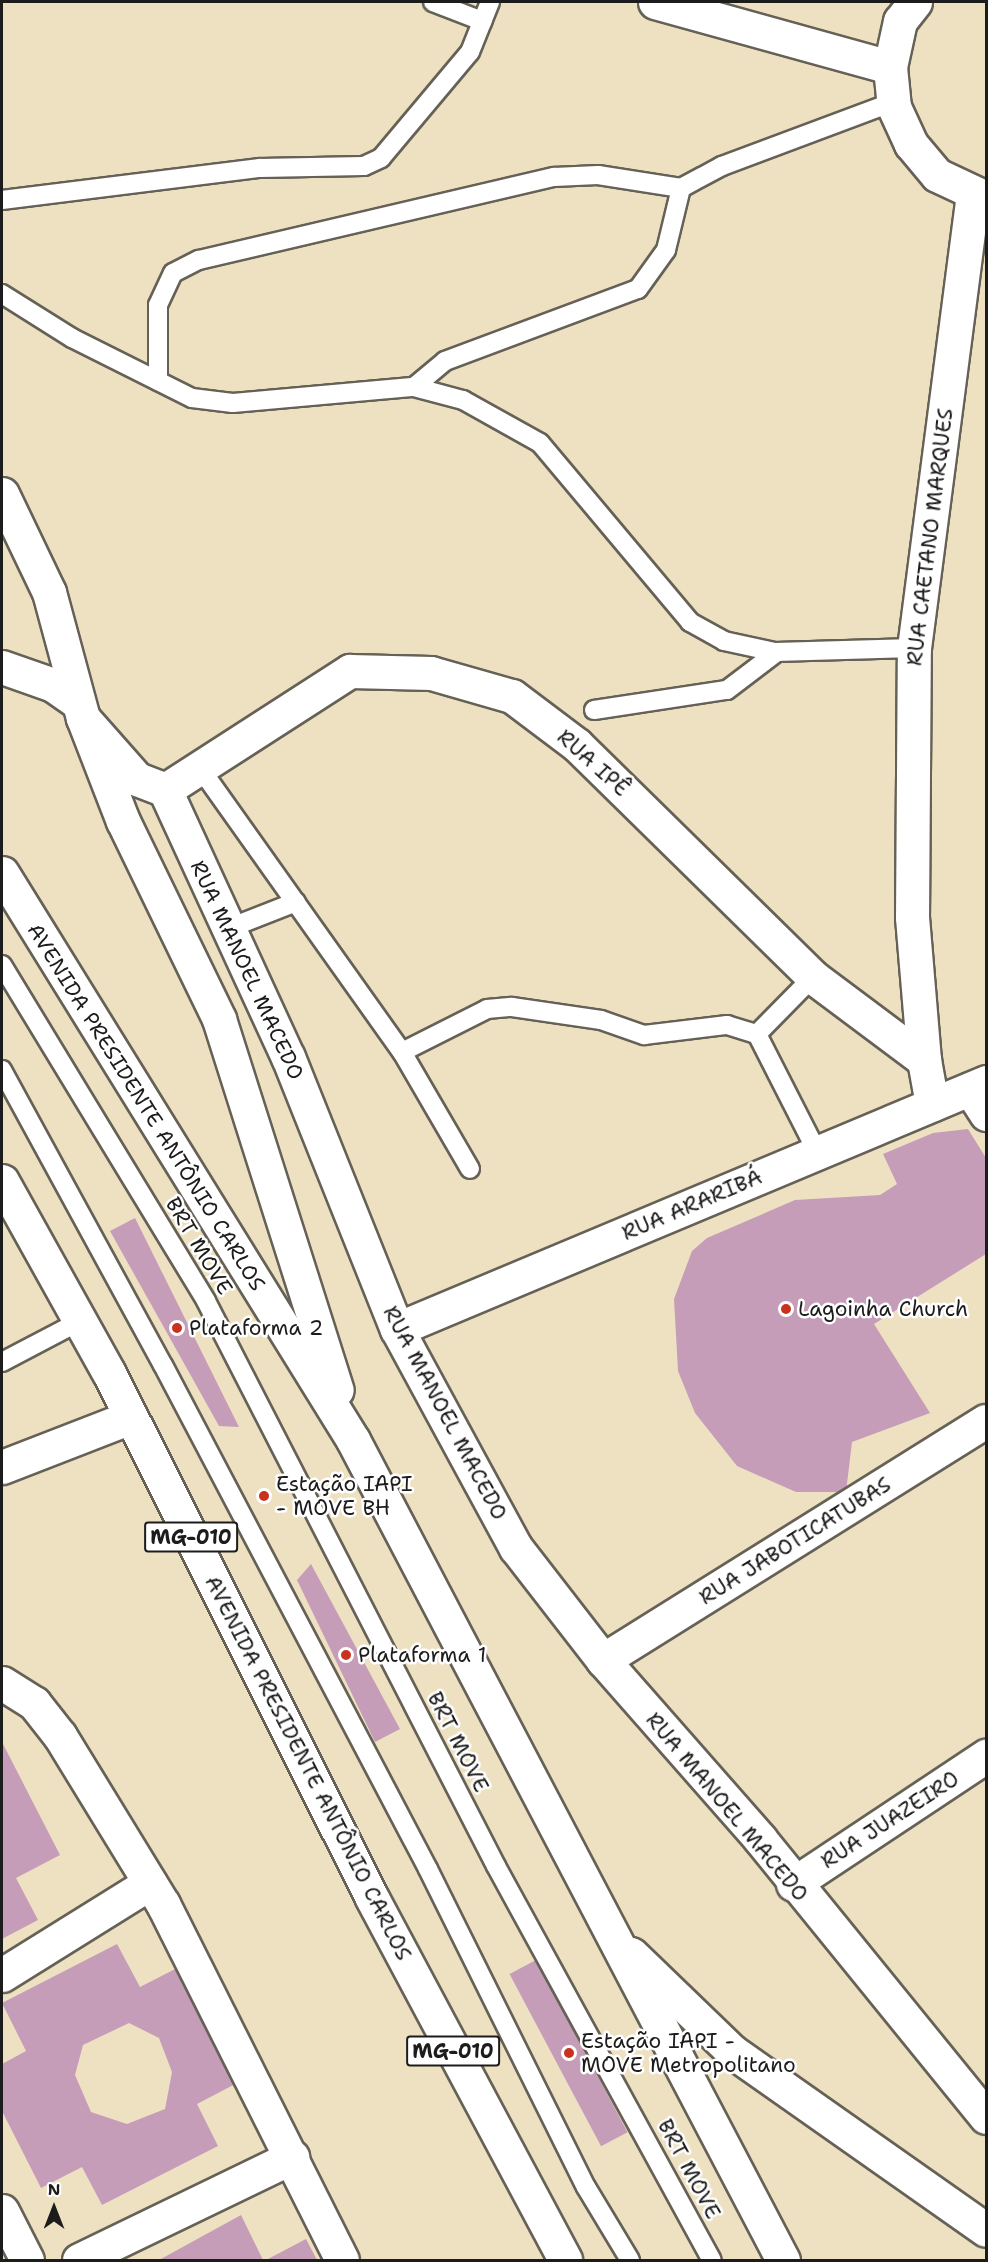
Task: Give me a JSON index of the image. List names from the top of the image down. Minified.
{"streets":{"main road":["RUA CAETANO MARQUES","RUA IPÊ","RUA MANOEL MACEDO","AVENIDA PRESIDENTE ANTÔNIO CARLOS","RUA ARARIBÁ","MG-010","RUA JABOTICATUBAS","RUA JUAZEIRO"],"lane":["BRT MOVE"]},"crossings":[["RUA CAETANO MARQUES","RUA IPÊ"],["RUA IPÊ","RUA MANOEL MACEDO"],["RUA MANOEL MACEDO","RUA ARARIBÁ"],["RUA MANOEL MACEDO","RUA JABOTICATUBAS"],["RUA MANOEL MACEDO","RUA JUAZEIRO"]],"places":["Lagoinha Church","Plataforma 2","Estação IAPI - MOVE BH","Plataforma 1","Estação IAPI - MOVE Metropolitano"],"north":"top"}
